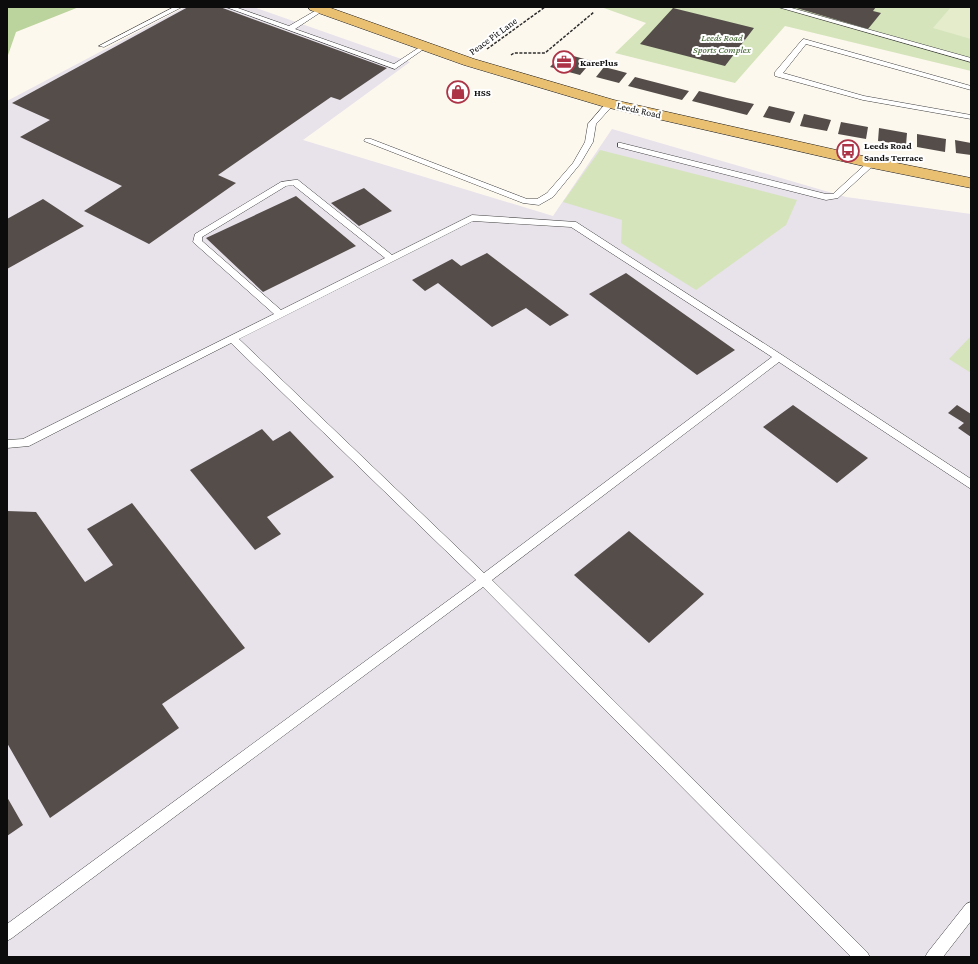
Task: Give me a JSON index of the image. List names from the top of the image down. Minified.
{"streets":{"main road":["Leeds Road"],"path":["Peace Pit Lane"]},"crossings":[["Peace Pit Lane","Leeds Road"]],"parks":["Leeds Road Sports Complex"],"places":{"office":["KarePlus"],"shop":["HSS"],"bus stop":["Leeds Road Sands Terrace"]}}
